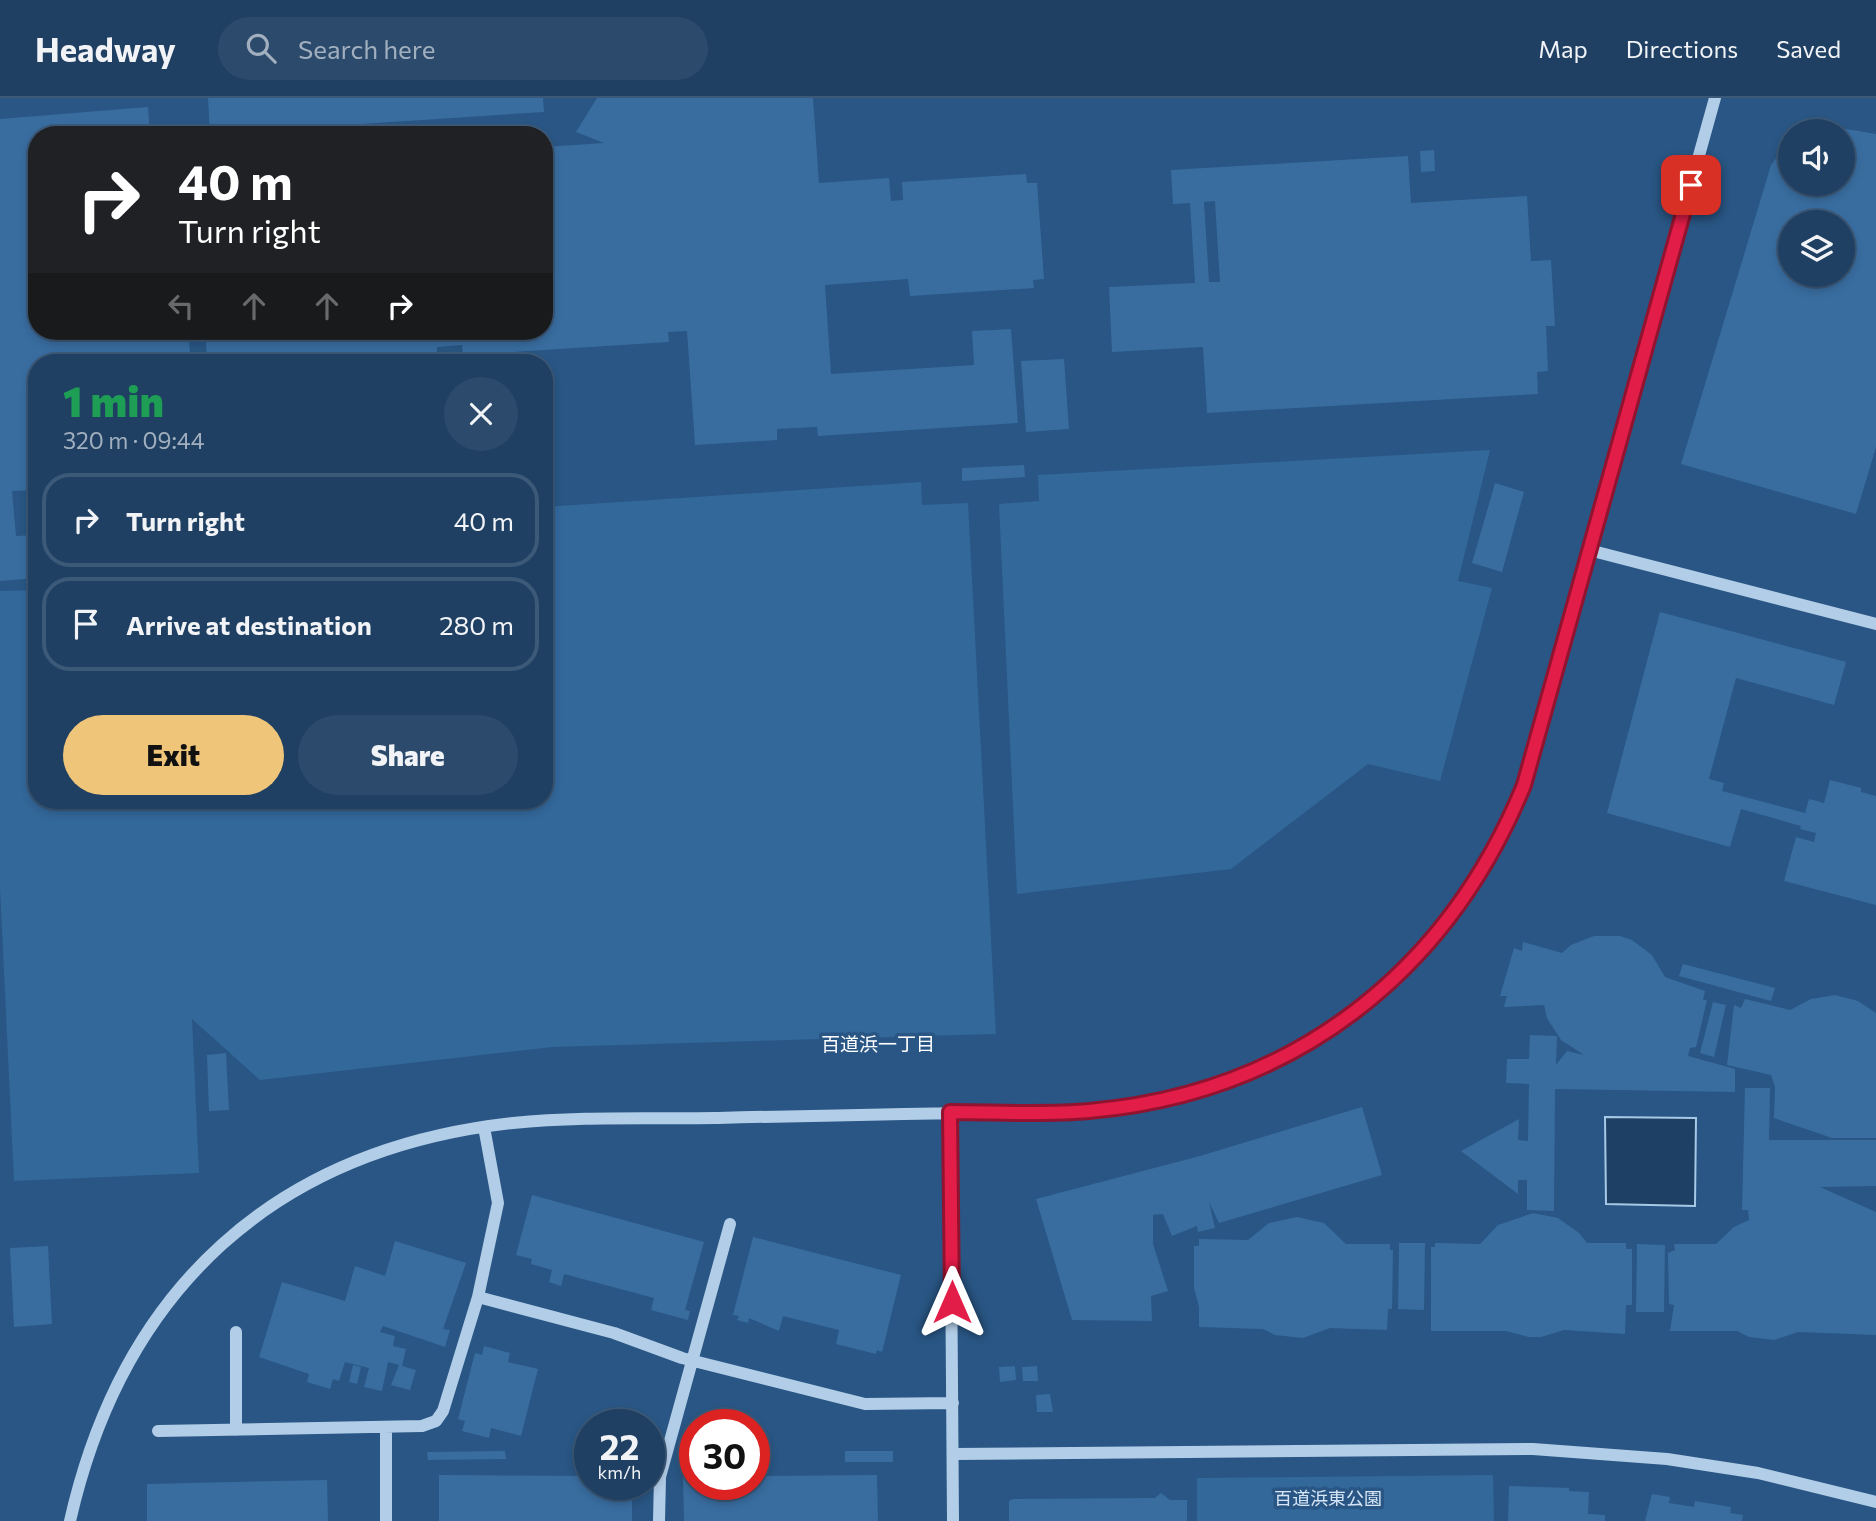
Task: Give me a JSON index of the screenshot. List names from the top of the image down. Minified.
{"districts":["百道浜一丁目"],"parks":["百道浜東公園"],"page":{"header":"Headway","search":"Search here","nav":["Map","Directions","Saved"],"turn":["40 m","Turn right"],"heading":["1 min","320 m · 09:44"],"list":[{"name":"Turn right","value":"40 m"},{"name":"Arrive at destination","value":"280 m"}],"buttons":["Exit","Share"],"speed":"22 km/h","limit":"30"}}
